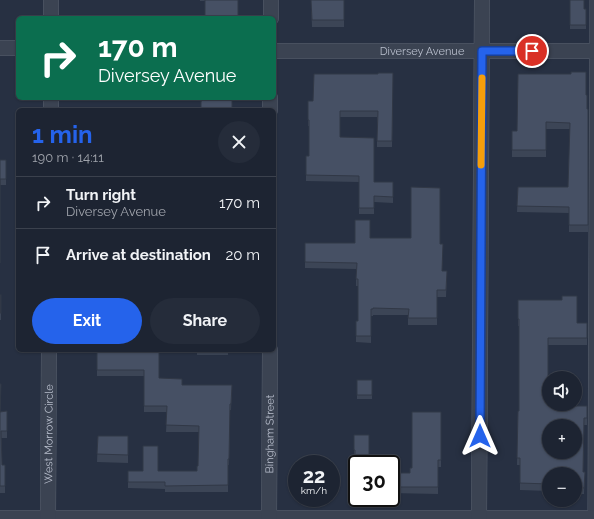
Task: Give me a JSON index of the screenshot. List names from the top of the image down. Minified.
{"streets":{"street":["Diversey Avenue","West Morrow Circle","Bingham Street"]},"page":{"turn":["170 m","Diversey Avenue"],"heading":["1 min","190 m · 14:11"],"list":[{"name":"Turn right","note":"Diversey Avenue","value":"170 m"},{"name":"Arrive at destination","value":"20 m"}],"buttons":["Exit","Share"],"map_buttons":["+","−"],"speed":"22 km/h","limit":"30"}}
